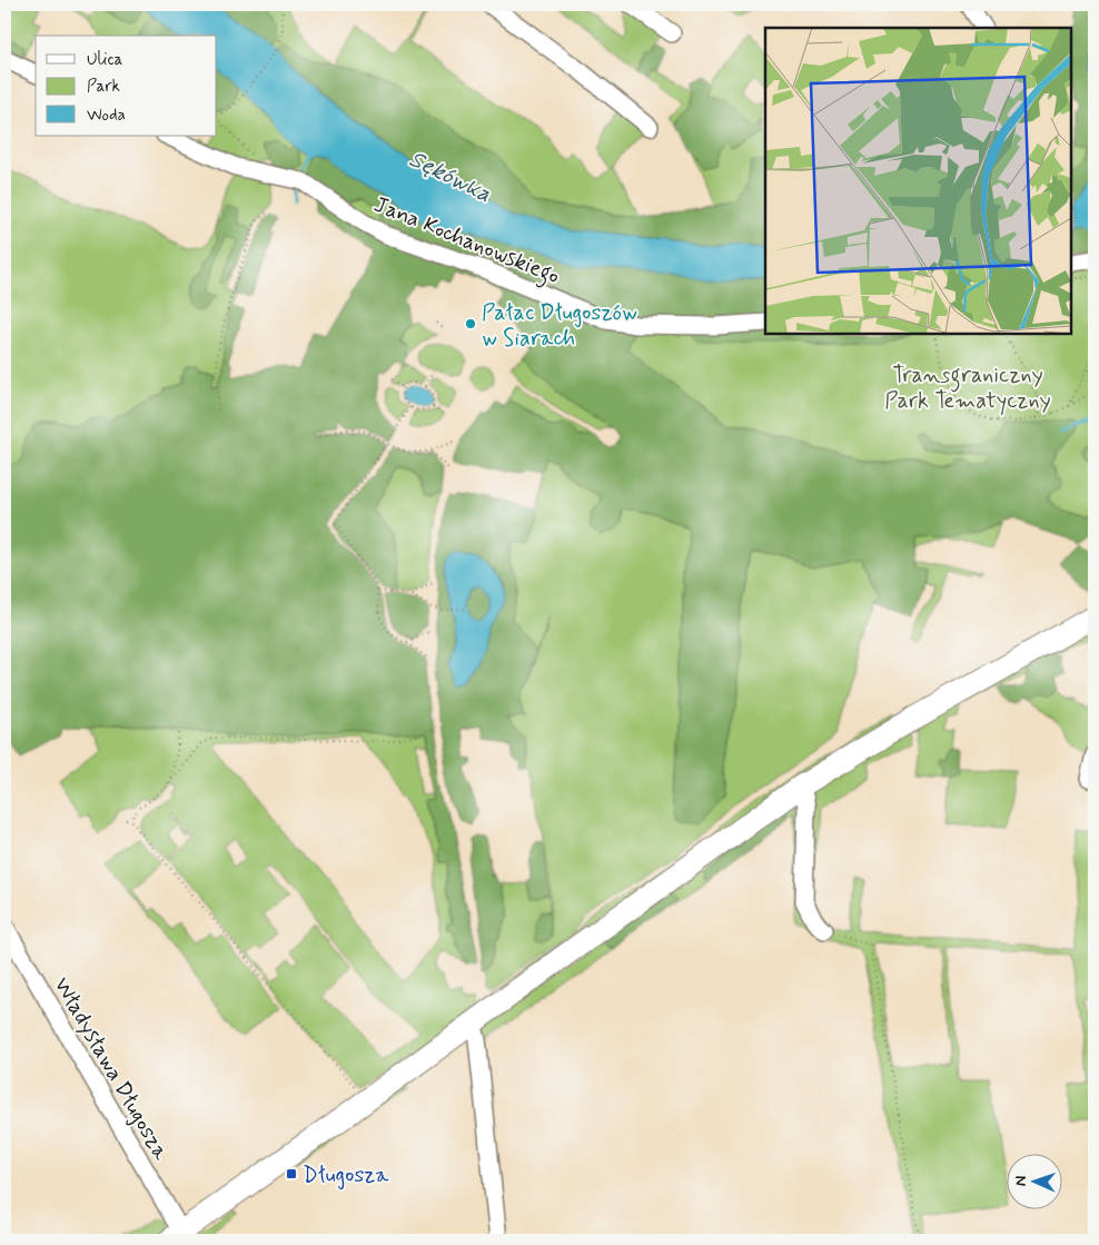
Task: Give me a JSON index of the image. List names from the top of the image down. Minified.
{"streets":{"street":["Jana Kochanowskiego","Władysława Długosza"]},"water":["Sękówka"],"parks":["Transgraniczny Park Tematyczny"],"places":{"other":["Pałac Długoszów w Siarach"],"transit":["Długosza"]},"legend":["Ulica","Park","Woda"],"north":"left"}
